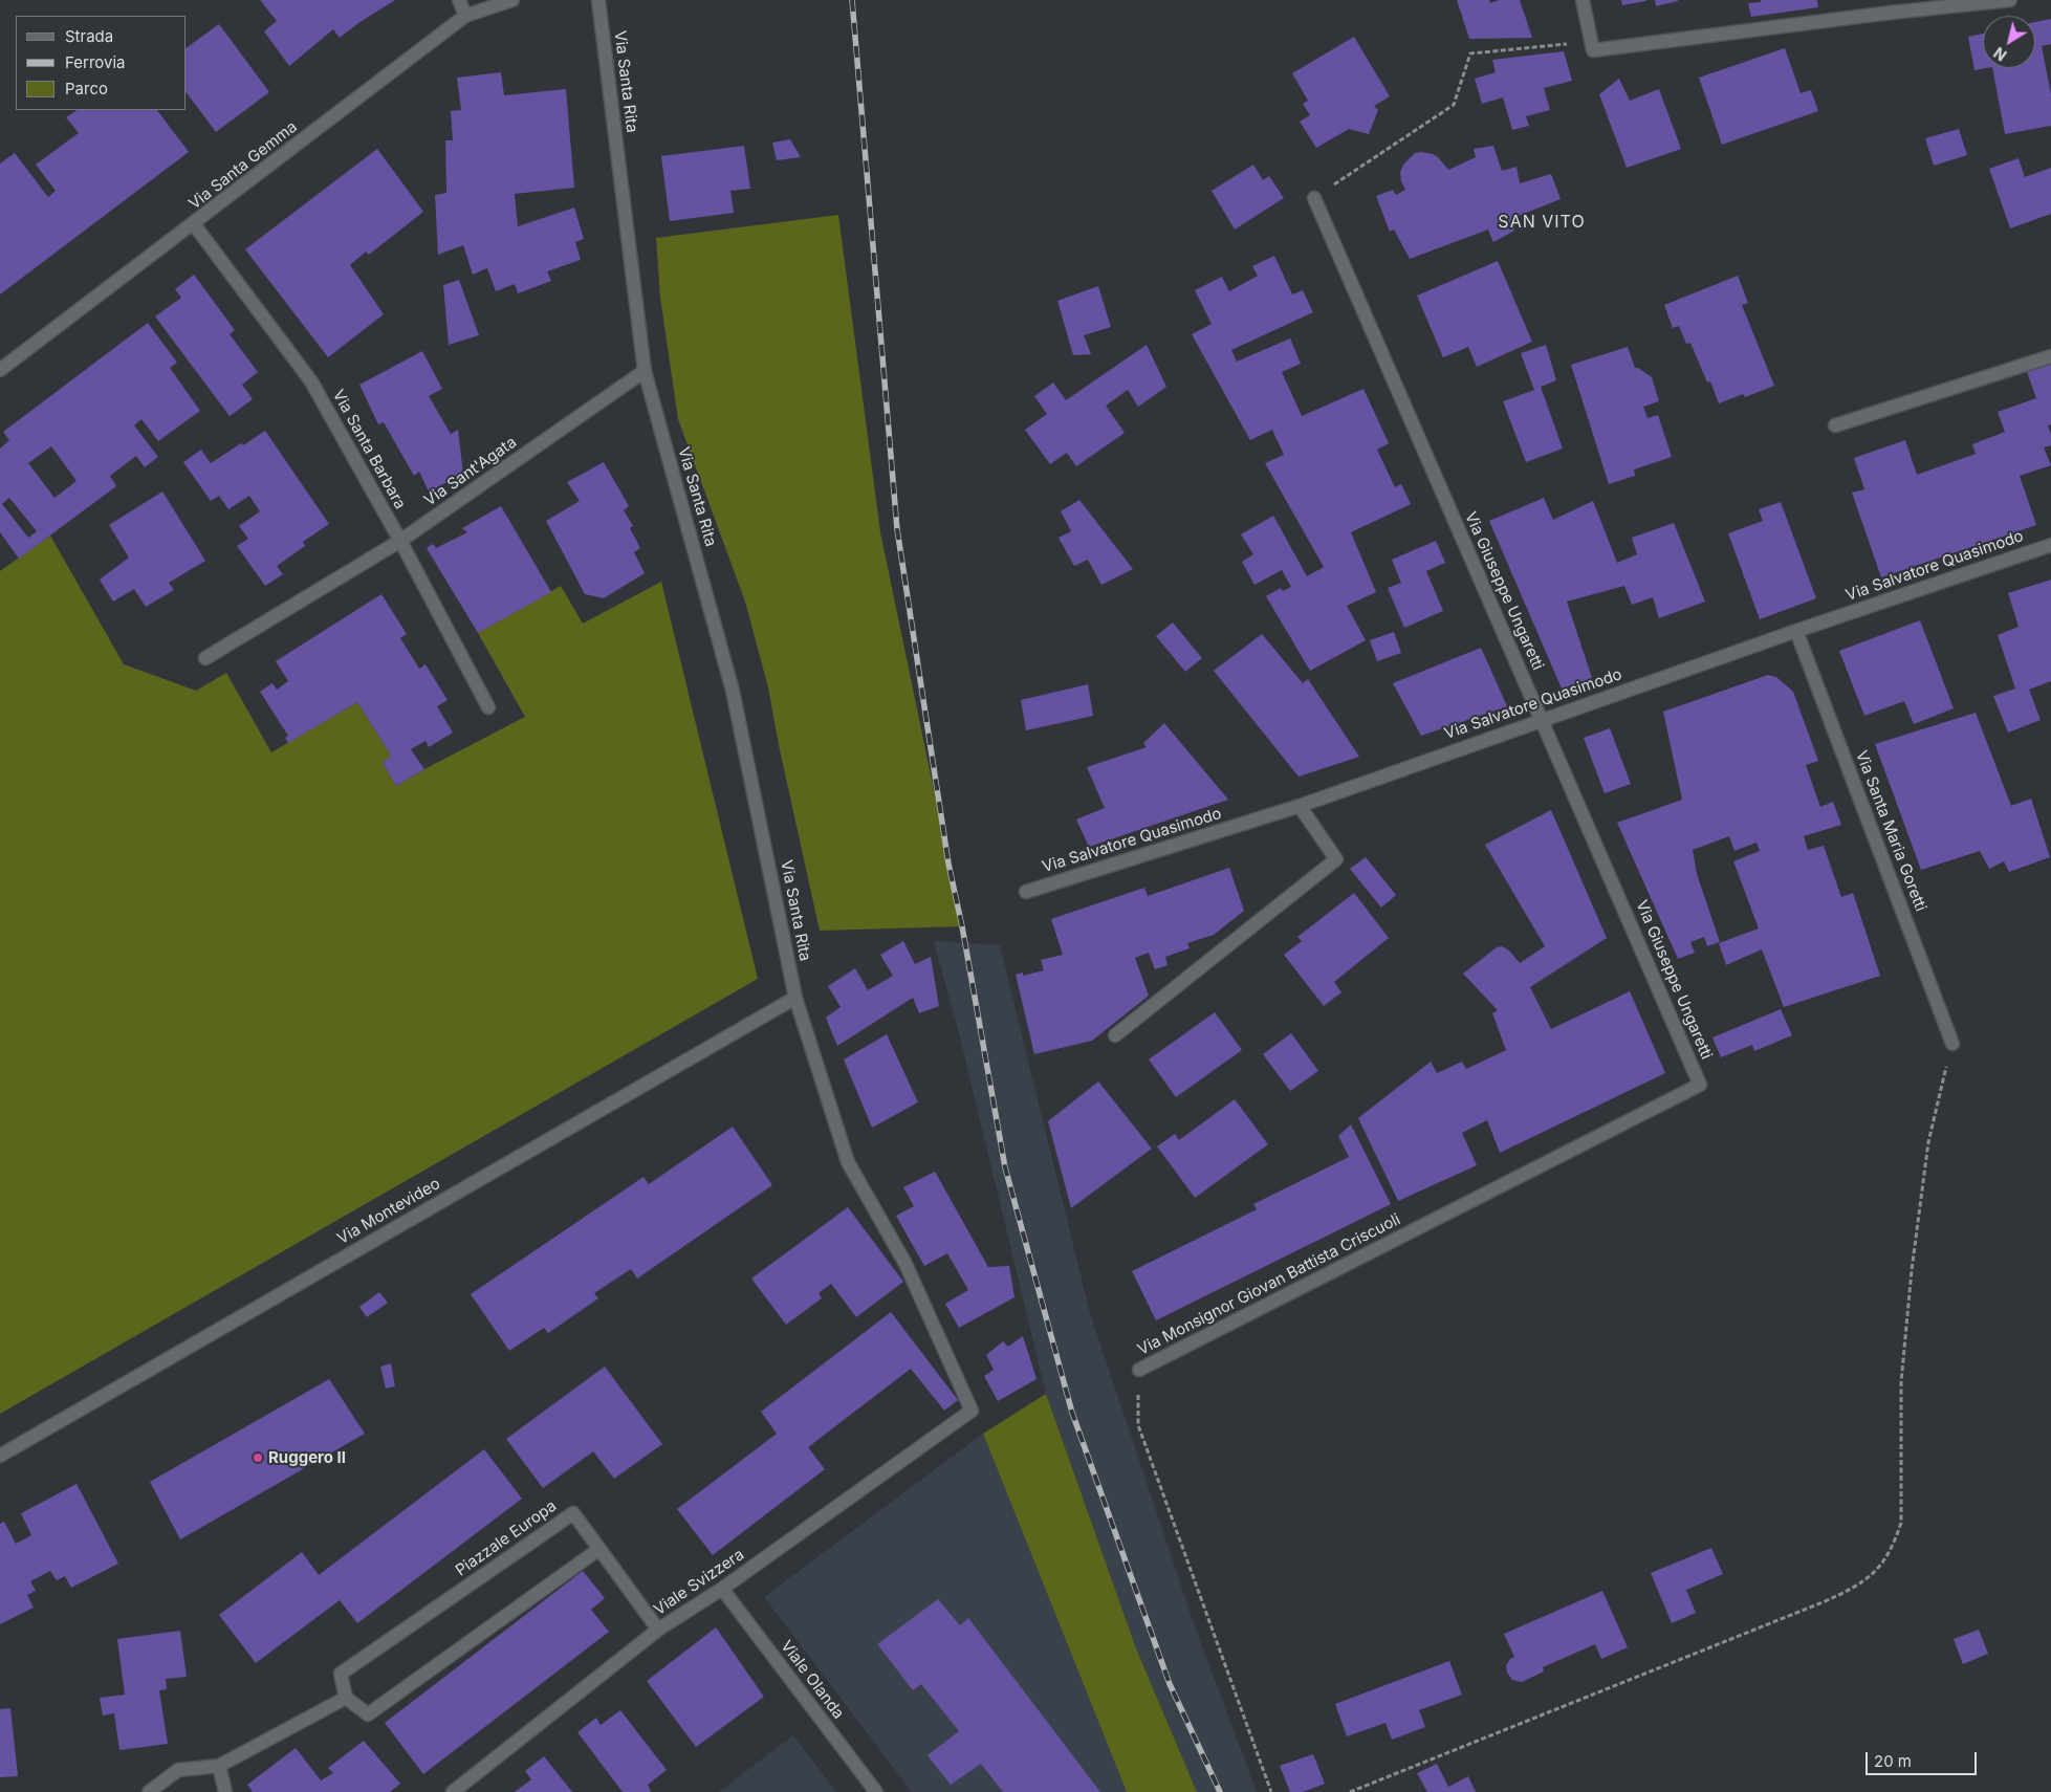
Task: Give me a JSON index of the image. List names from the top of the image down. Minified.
{"streets":{"street":["Via Santa Rita","Via Santa Gemma","Via Santa Barbara","Via Sant'Agata","Via Salvatore Quasimodo","Via Giuseppe Ungaretti","Via Santa Maria Goretti","Via Montevideo","Via Monsignor Giovan Battista Criscuoli","Piazzale Europa","Viale Svizzera","Viale Olanda"]},"crossings":[["Via Santa Rita","Via Sant'Agata"],["Via Santa Rita","Via Montevideo"],["Via Santa Rita","Viale Svizzera"],["Via Santa Gemma","Via Santa Barbara"],["Via Santa Barbara","Via Sant'Agata"],["Via Salvatore Quasimodo","Via Giuseppe Ungaretti"],["Via Salvatore Quasimodo","Via Santa Maria Goretti"],["Via Giuseppe Ungaretti","Via Monsignor Giovan Battista Criscuoli"],["Viale Svizzera","Viale Olanda"]],"districts":["SAN VITO"],"places":["Ruggero II"],"legend":["Strada","Ferrovia","Parco"],"scale_bar":"20 m","north":"bottom left"}
